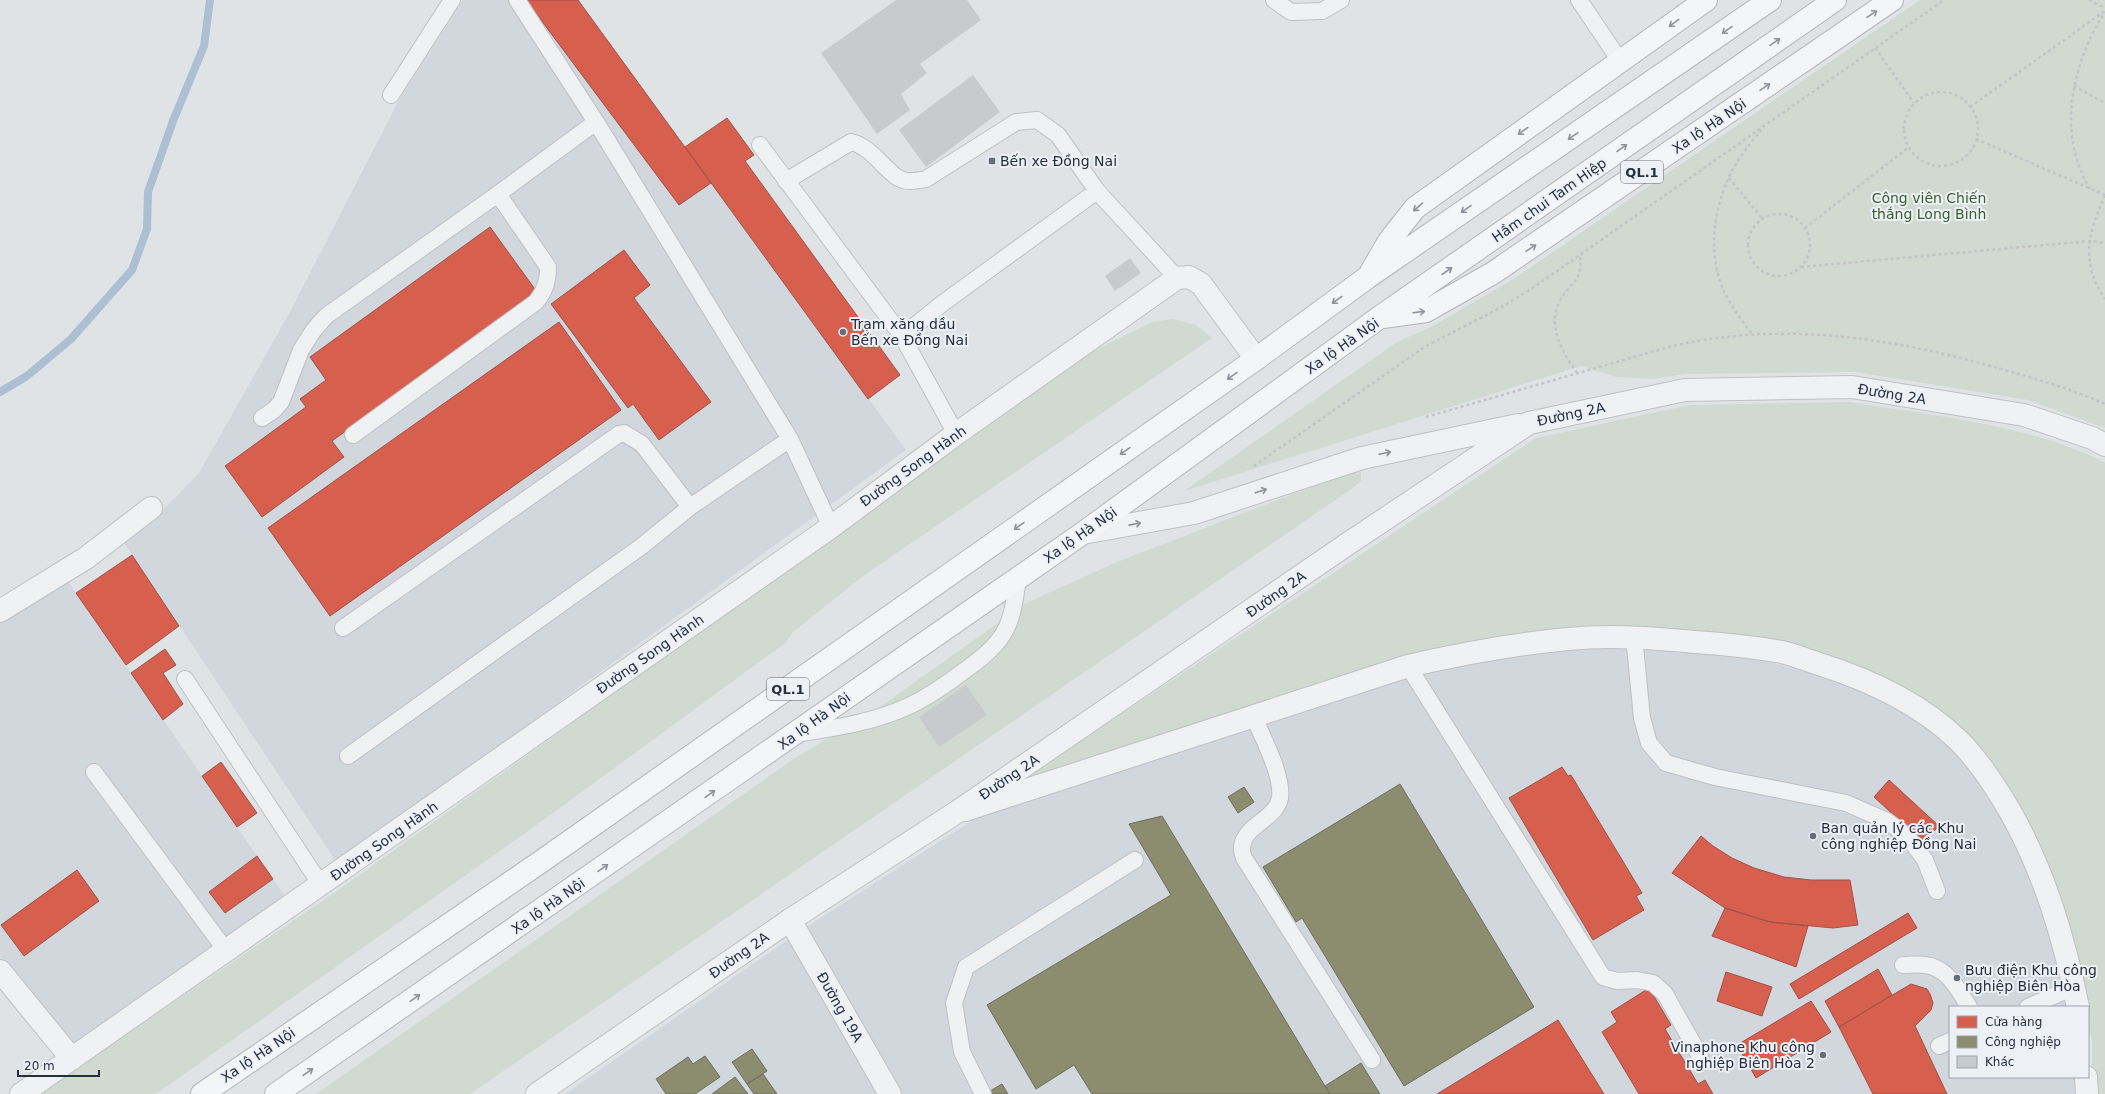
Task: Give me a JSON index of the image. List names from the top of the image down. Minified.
{"streets":{"highway":["Xa lộ Hà Nội","QL.1","Hầm chui Tam Hiệp"],"street":["Đường 2A","Đường Song Hành","Đường 19A"]},"crossings":[["Xa lộ Hà Nội","QL.1"],["Xa lộ Hà Nội","Hầm chui Tam Hiệp"],["Đường 2A","Đường 19A"]],"parks":["Công viên Chiến thắng Long Bình"],"places":{"transit":["Bến xe Đồng Nai"],"other":["Trạm xăng dầu Bến xe Đồng Nai","Ban quản lý các Khu công nghiệp Đồng Nai","Bưu điện Khu công nghiệp Biên Hòa","Vinaphone Khu công nghiệp Biên Hòa 2"]},"legend":["Cửa hàng","Công nghiệp","Khác"],"scale_bar":"20 m"}
